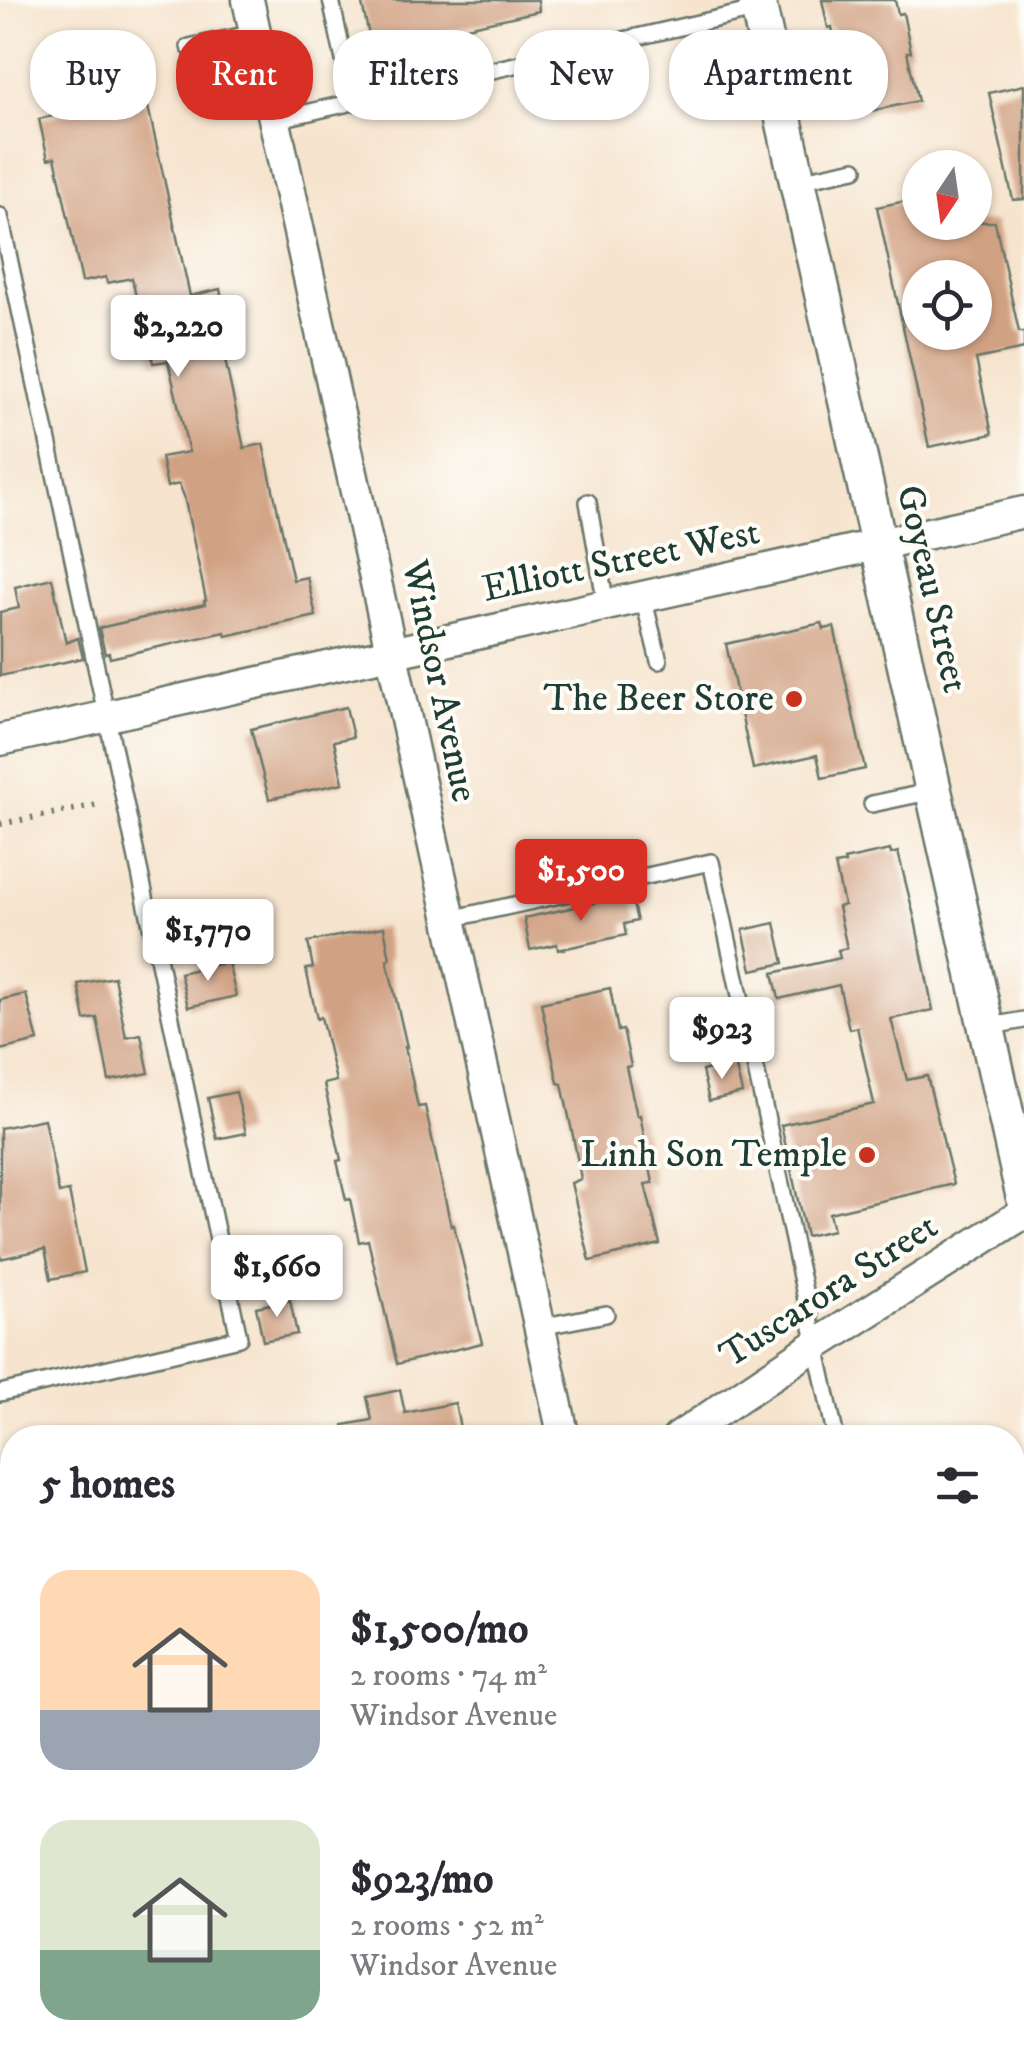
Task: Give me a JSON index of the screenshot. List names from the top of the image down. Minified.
{"streets":{"street":["Elliott Street West","Goyeau Street","Windsor Avenue","Tuscarora Street"]},"crossings":[["Elliott Street West","Goyeau Street"],["Elliott Street West","Windsor Avenue"]],"places":["The Beer Store","Linh Son Temple"],"north":"bottom","page":{"chip":["Buy","Rent","Filters","New","Apartment"],"price":["$2,220","$1,500","$1,770","$923","$1,660"],"heading":"5 homes","list":[{"name":"$1,500/mo","note":"2 rooms · 74 m² · Windsor Avenue"},{"name":"$923/mo","note":"2 rooms · 52 m² · Windsor Avenue"}]}}
